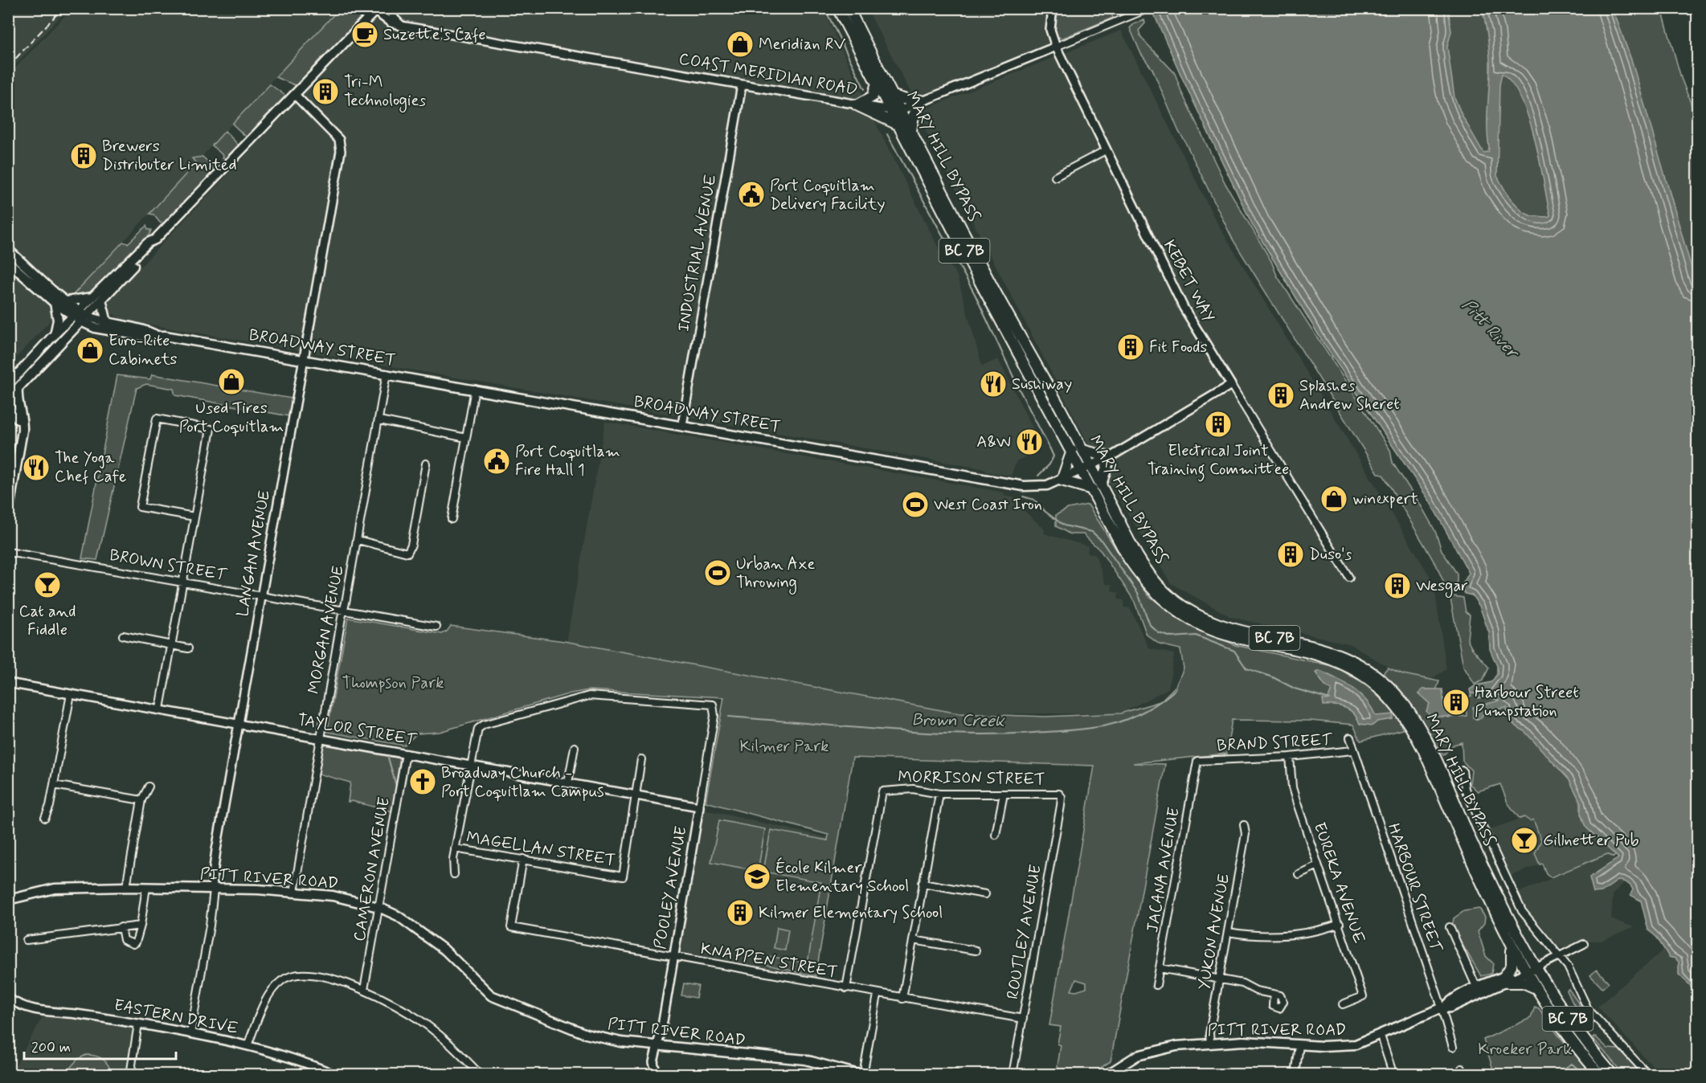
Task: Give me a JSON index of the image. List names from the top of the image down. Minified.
{"streets":{"highway":["MARY HILL BYPASS","BC 7B"],"main road":["BROADWAY STREET","PITT RIVER ROAD"],"street":["COAST MERIDIAN ROAD","INDUSTRIAL AVENUE","KEBET WAY","LANGAN AVENUE","BROWN STREET","MORGAN AVENUE","TAYLOR STREET","BRAND STREET","MORRISON STREET","MAGELLAN STREET","CAMERON AVENUE","JACANA AVENUE","EUREKA AVENUE","POOLEY AVENUE","HARBOUR STREET","ROUTLEY AVENUE","YUKON AVENUE","KNAPPEN STREET","EASTERN DRIVE"]},"crossings":[["COAST MERIDIAN ROAD","MARY HILL BYPASS"],["COAST MERIDIAN ROAD","INDUSTRIAL AVENUE"],["MARY HILL BYPASS","BROADWAY STREET"],["MARY HILL BYPASS","PITT RIVER ROAD"],["INDUSTRIAL AVENUE","BROADWAY STREET"],["KEBET WAY","BROADWAY STREET"],["BROADWAY STREET","LANGAN AVENUE"],["BROADWAY STREET","MORGAN AVENUE"],["LANGAN AVENUE","BROWN STREET"],["LANGAN AVENUE","TAYLOR STREET"],["LANGAN AVENUE","PITT RIVER ROAD"],["LANGAN AVENUE","EASTERN DRIVE"],["BROWN STREET","MORGAN AVENUE"],["MORGAN AVENUE","TAYLOR STREET"],["MORGAN AVENUE","PITT RIVER ROAD"],["TAYLOR STREET","MAGELLAN STREET"],["TAYLOR STREET","CAMERON AVENUE"],["TAYLOR STREET","POOLEY AVENUE"],["BRAND STREET","JACANA AVENUE"],["BRAND STREET","EUREKA AVENUE"],["BRAND STREET","HARBOUR STREET"],["MORRISON STREET","ROUTLEY AVENUE"],["MORRISON STREET","KNAPPEN STREET"],["MAGELLAN STREET","KNAPPEN STREET"],["CAMERON AVENUE","PITT RIVER ROAD"],["PITT RIVER ROAD","POOLEY AVENUE"],["PITT RIVER ROAD","HARBOUR STREET"],["PITT RIVER ROAD","YUKON AVENUE"],["POOLEY AVENUE","KNAPPEN STREET"],["ROUTLEY AVENUE","KNAPPEN STREET"]],"water":["Pitt River","Brown Creek"],"parks":["Thompson Park","Kilmer Park","Kroeker Park"],"places":{"cafe":["Suzette's Cafe"],"shop":["Meridian RV","Euro-Rite Cabinets","Used Tires Port Coquitlam","winexpert"],"building":["Tri-M Technologies","Brewers Distributer Limited","Fit Foods","Splashes Andrew Sheret","Electrical Joint Training Committee","Duso's","Wesgar","Harbour Street Pumpstation","Kilmer Elementary School"],"public building":["Port Coquitlam Delivery Facility","Port Coquitlam Fire Hall 1"],"restaurant":["Sushiway","A&W","The Yoga Chef Cafe"],"sports":["West Coast Iron","Urban Axe Throwing"],"bar":["Cat and Fiddle","Gillnetter Pub"],"church":["Broadway Church - Port Coquitlam Campus"],"school or university":["École Kilmer Elementary School"]},"scale_bar":"200 m"}
